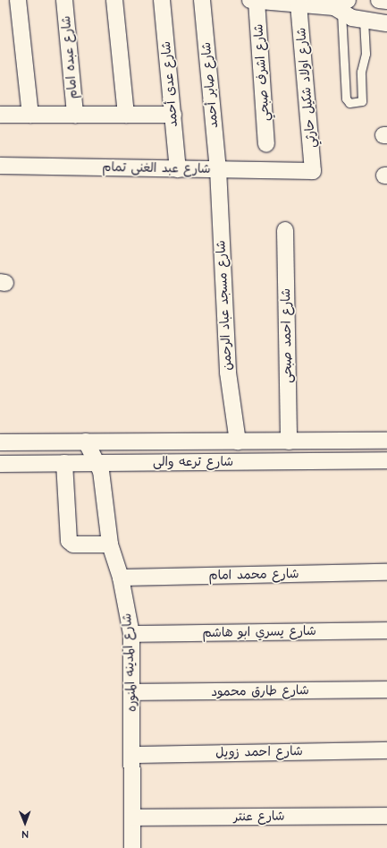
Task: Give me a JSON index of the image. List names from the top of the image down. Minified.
{"streets":{"street":["شارع عبده امام","شارع اشرف صبحي","شارع عدى أحمد","شارع صابر أحمد","شارع اولاد شكيل حارثي","شارع عبد الغنى تمام","شارع مسجد عباد الرحمن","شارع احمد صبحى","شارع ترعه والى","شارع محمد امام","شارع يسري ابو هاشم","شارع المدينه المنوره","شارع طارق محمود","شارع احمد زويل","شارع عنتر"]},"crossings":[["شارع عدى أحمد","شارع عبد الغنى تمام"],["شارع صابر أحمد","شارع عبد الغنى تمام"],["شارع صابر أحمد","شارع مسجد عباد الرحمن"],["شارع اولاد شكيل حارثي","شارع عبد الغنى تمام"],["شارع عبد الغنى تمام","شارع مسجد عباد الرحمن"],["شارع مسجد عباد الرحمن","شارع ترعه والى"],["شارع احمد صبحى","شارع ترعه والى"],["شارع ترعه والى","شارع المدينه المنوره"],["شارع محمد امام","شارع المدينه المنوره"],["شارع يسري ابو هاشم","شارع المدينه المنوره"],["شارع المدينه المنوره","شارع طارق محمود"],["شارع المدينه المنوره","شارع احمد زويل"],["شارع المدينه المنوره","شارع عنتر"]],"north":"bottom"}
